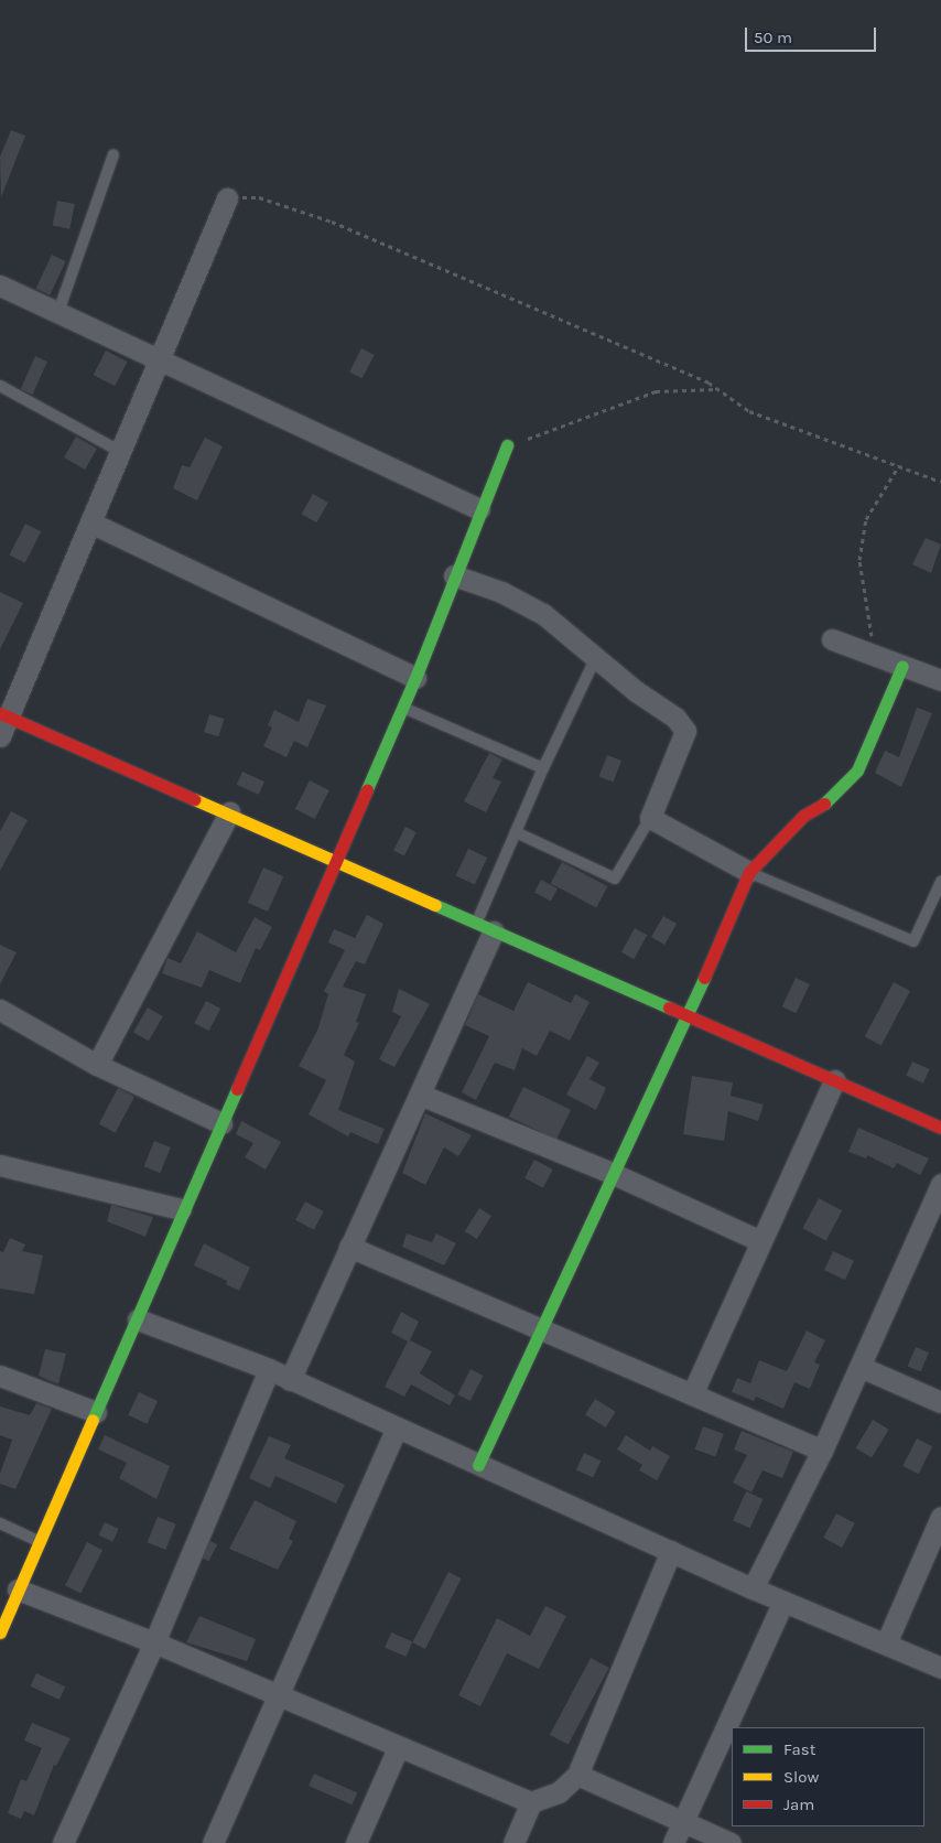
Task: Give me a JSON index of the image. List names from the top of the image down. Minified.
{"legend":["Fast","Slow","Jam"],"scale_bar":"50 m"}
